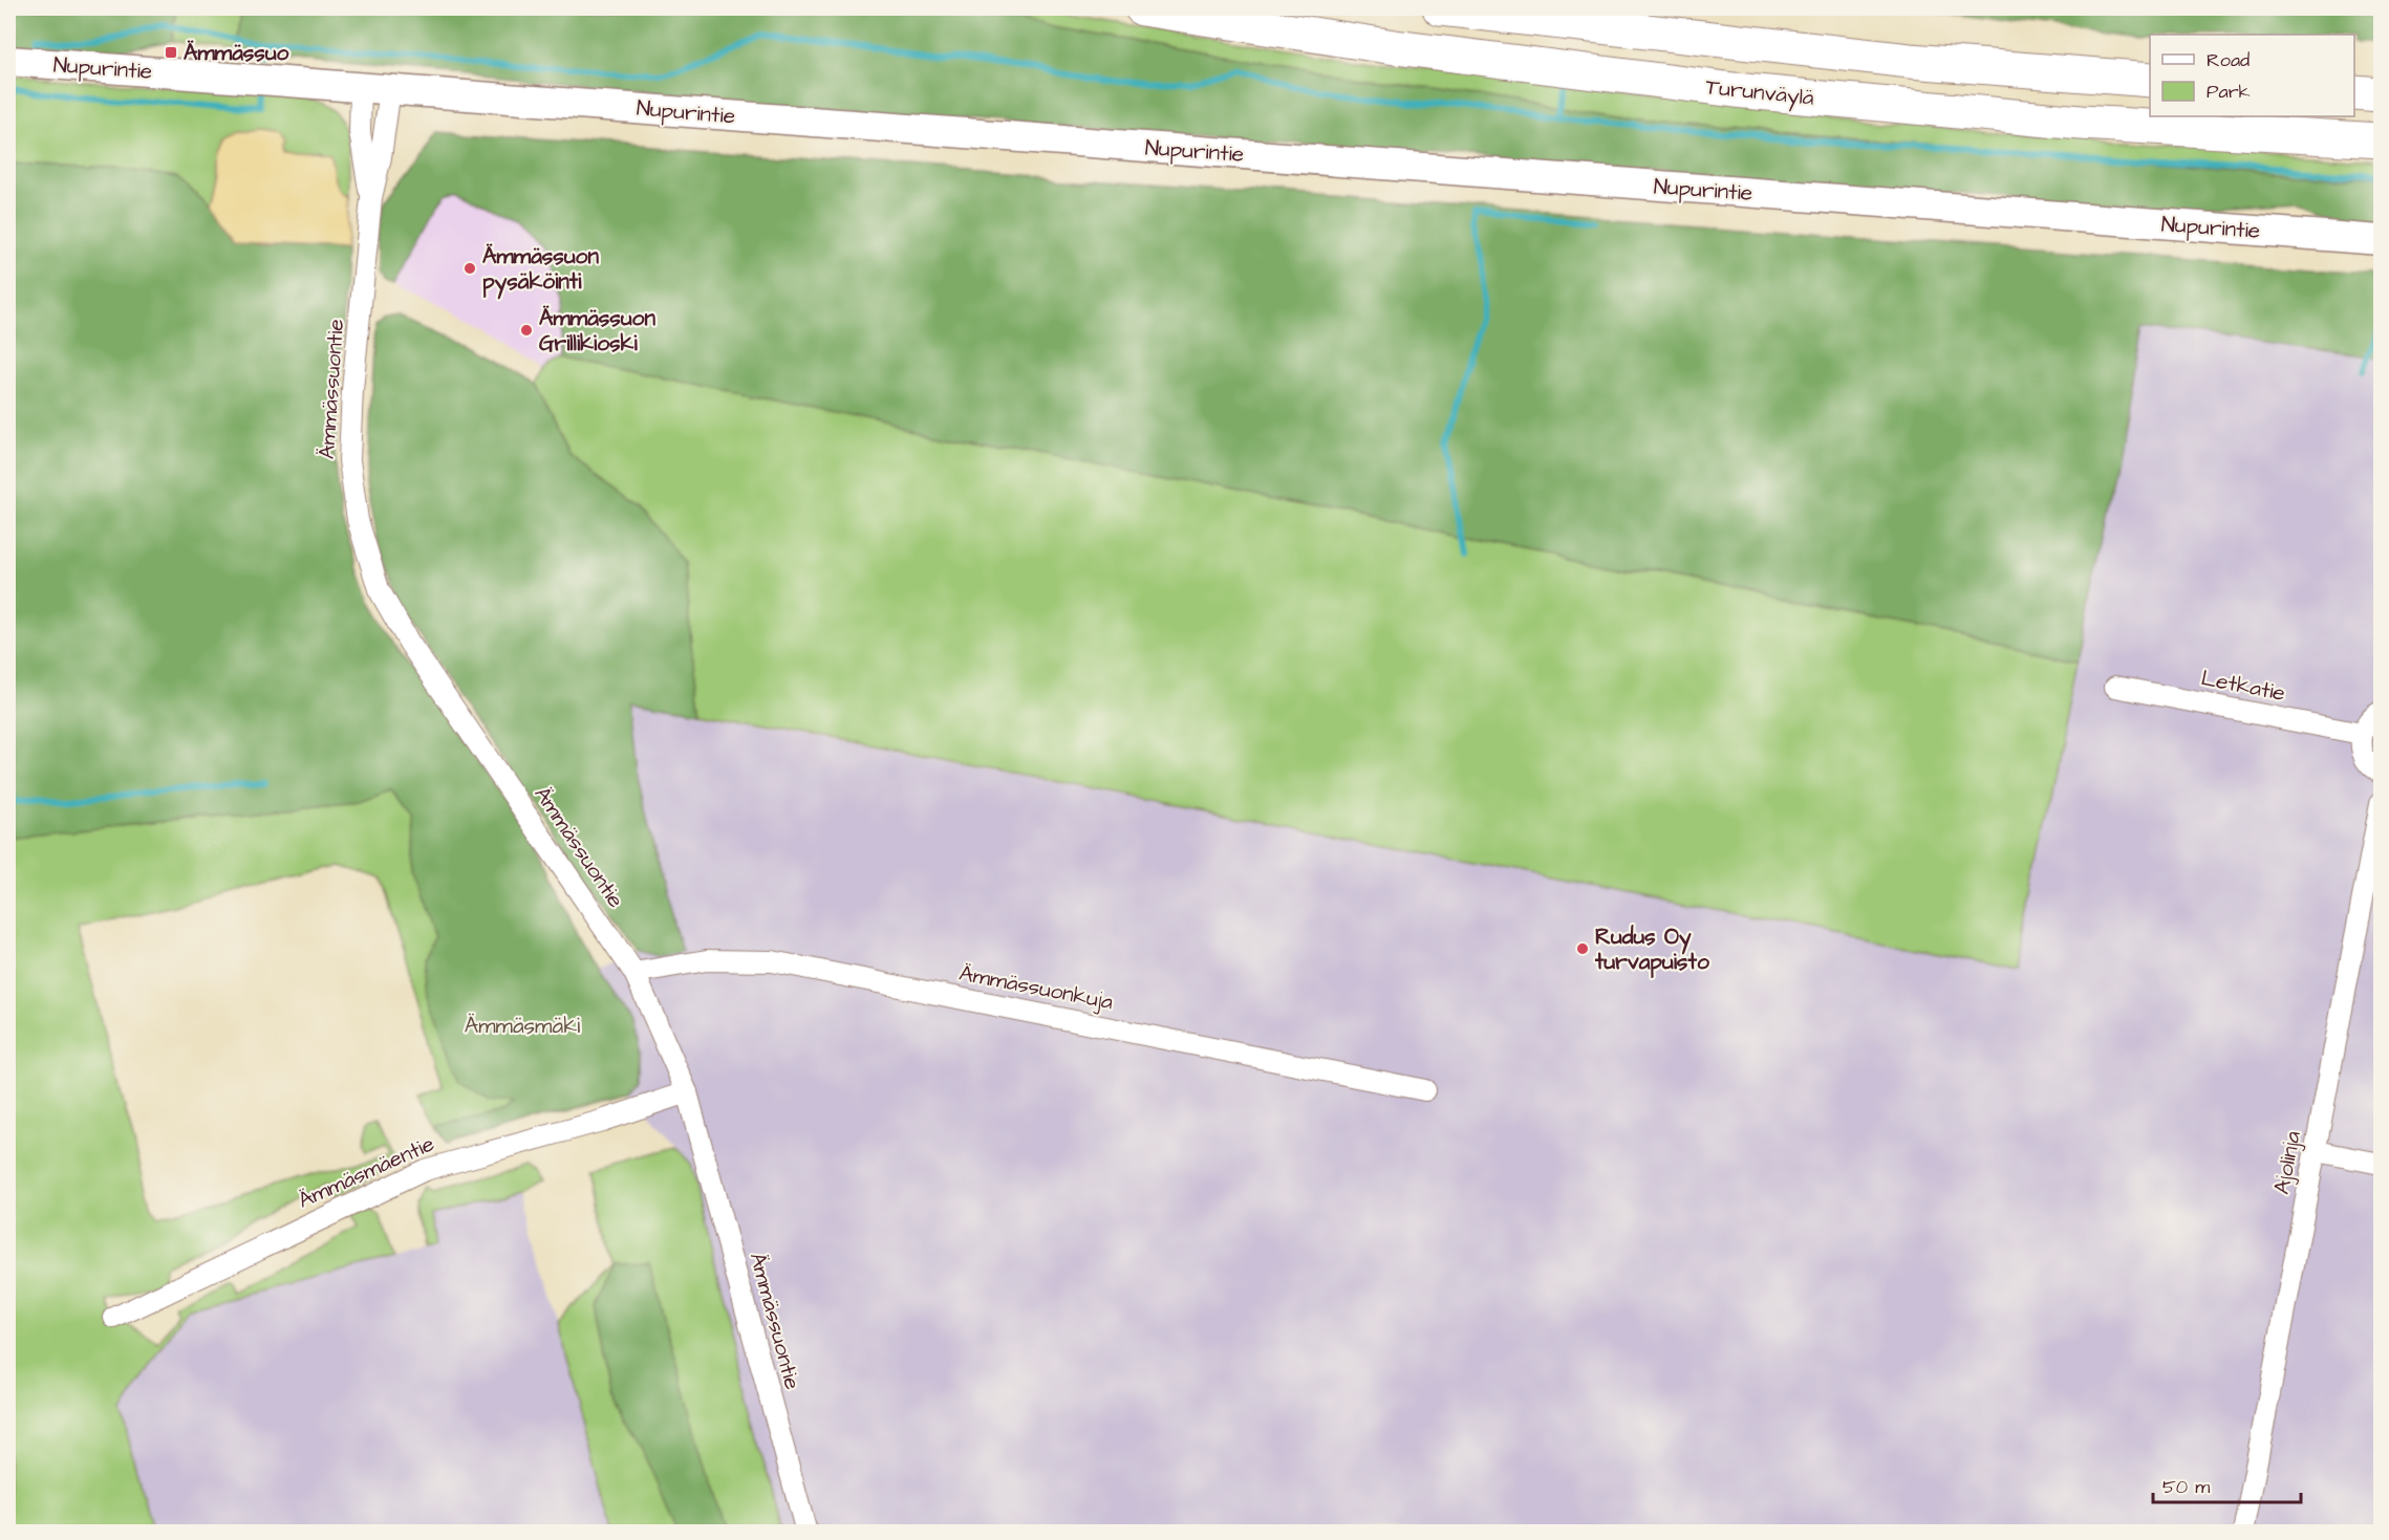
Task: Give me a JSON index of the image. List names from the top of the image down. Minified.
{"streets":{"highway":["Turunväylä"],"main road":["Nupurintie"],"street":["Ämmässuontie","Letkatie","Ämmässuonkuja","Ajolinja","Ämmäsmäentie"]},"crossings":[["Nupurintie","Ämmässuontie"],["Ämmässuontie","Ämmässuonkuja"],["Ämmässuontie","Ämmäsmäentie"]],"parks":["Ämmäsmäki"],"places":{"transit":["Ämmässuo"],"other":["Ämmässuon pysäköinti","Ämmässuon Grillikioski","Rudus Oy turvapuisto"]},"legend":["Road","Park"],"scale_bar":"50 m"}
